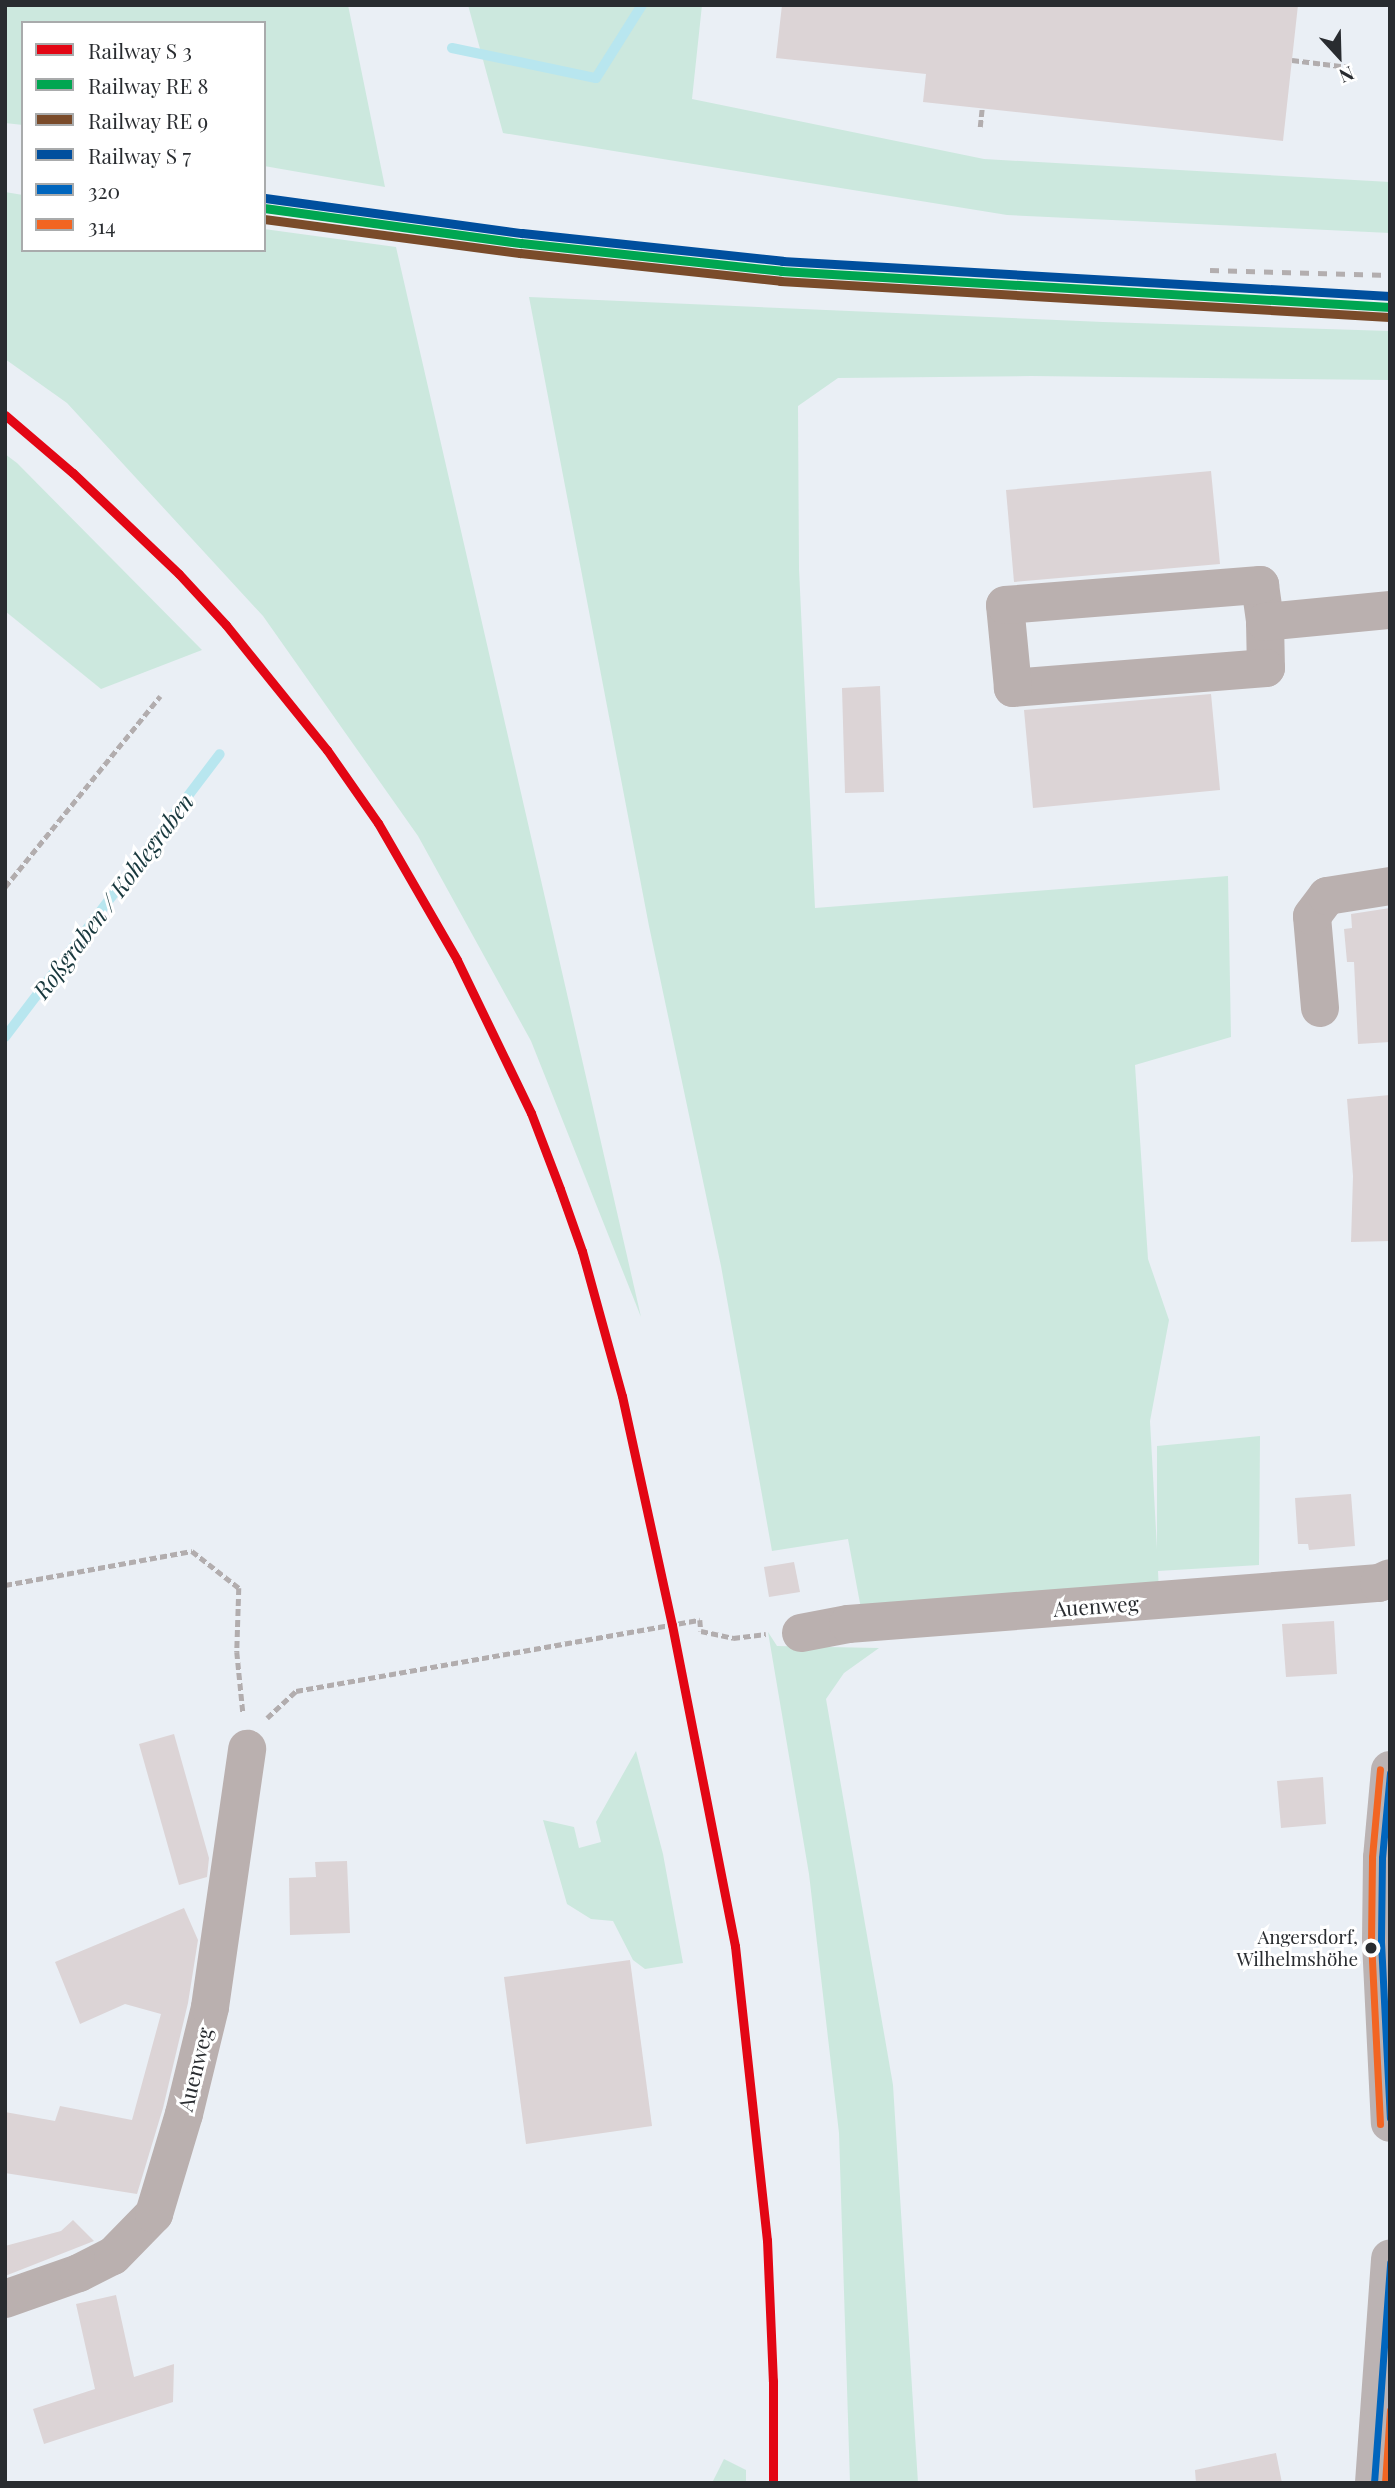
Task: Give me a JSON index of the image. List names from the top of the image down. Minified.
{"streets":{"street":["Auenweg"]},"water":["Roßgraben / Kohlegraben"],"places":["Angersdorf, Wilhelmshöhe"],"lines":["transit line 314","transit line 320"],"legend":["Railway S 3","Railway RE 8","Railway RE 9","Railway S 7","320","314"],"north":"bottom"}
